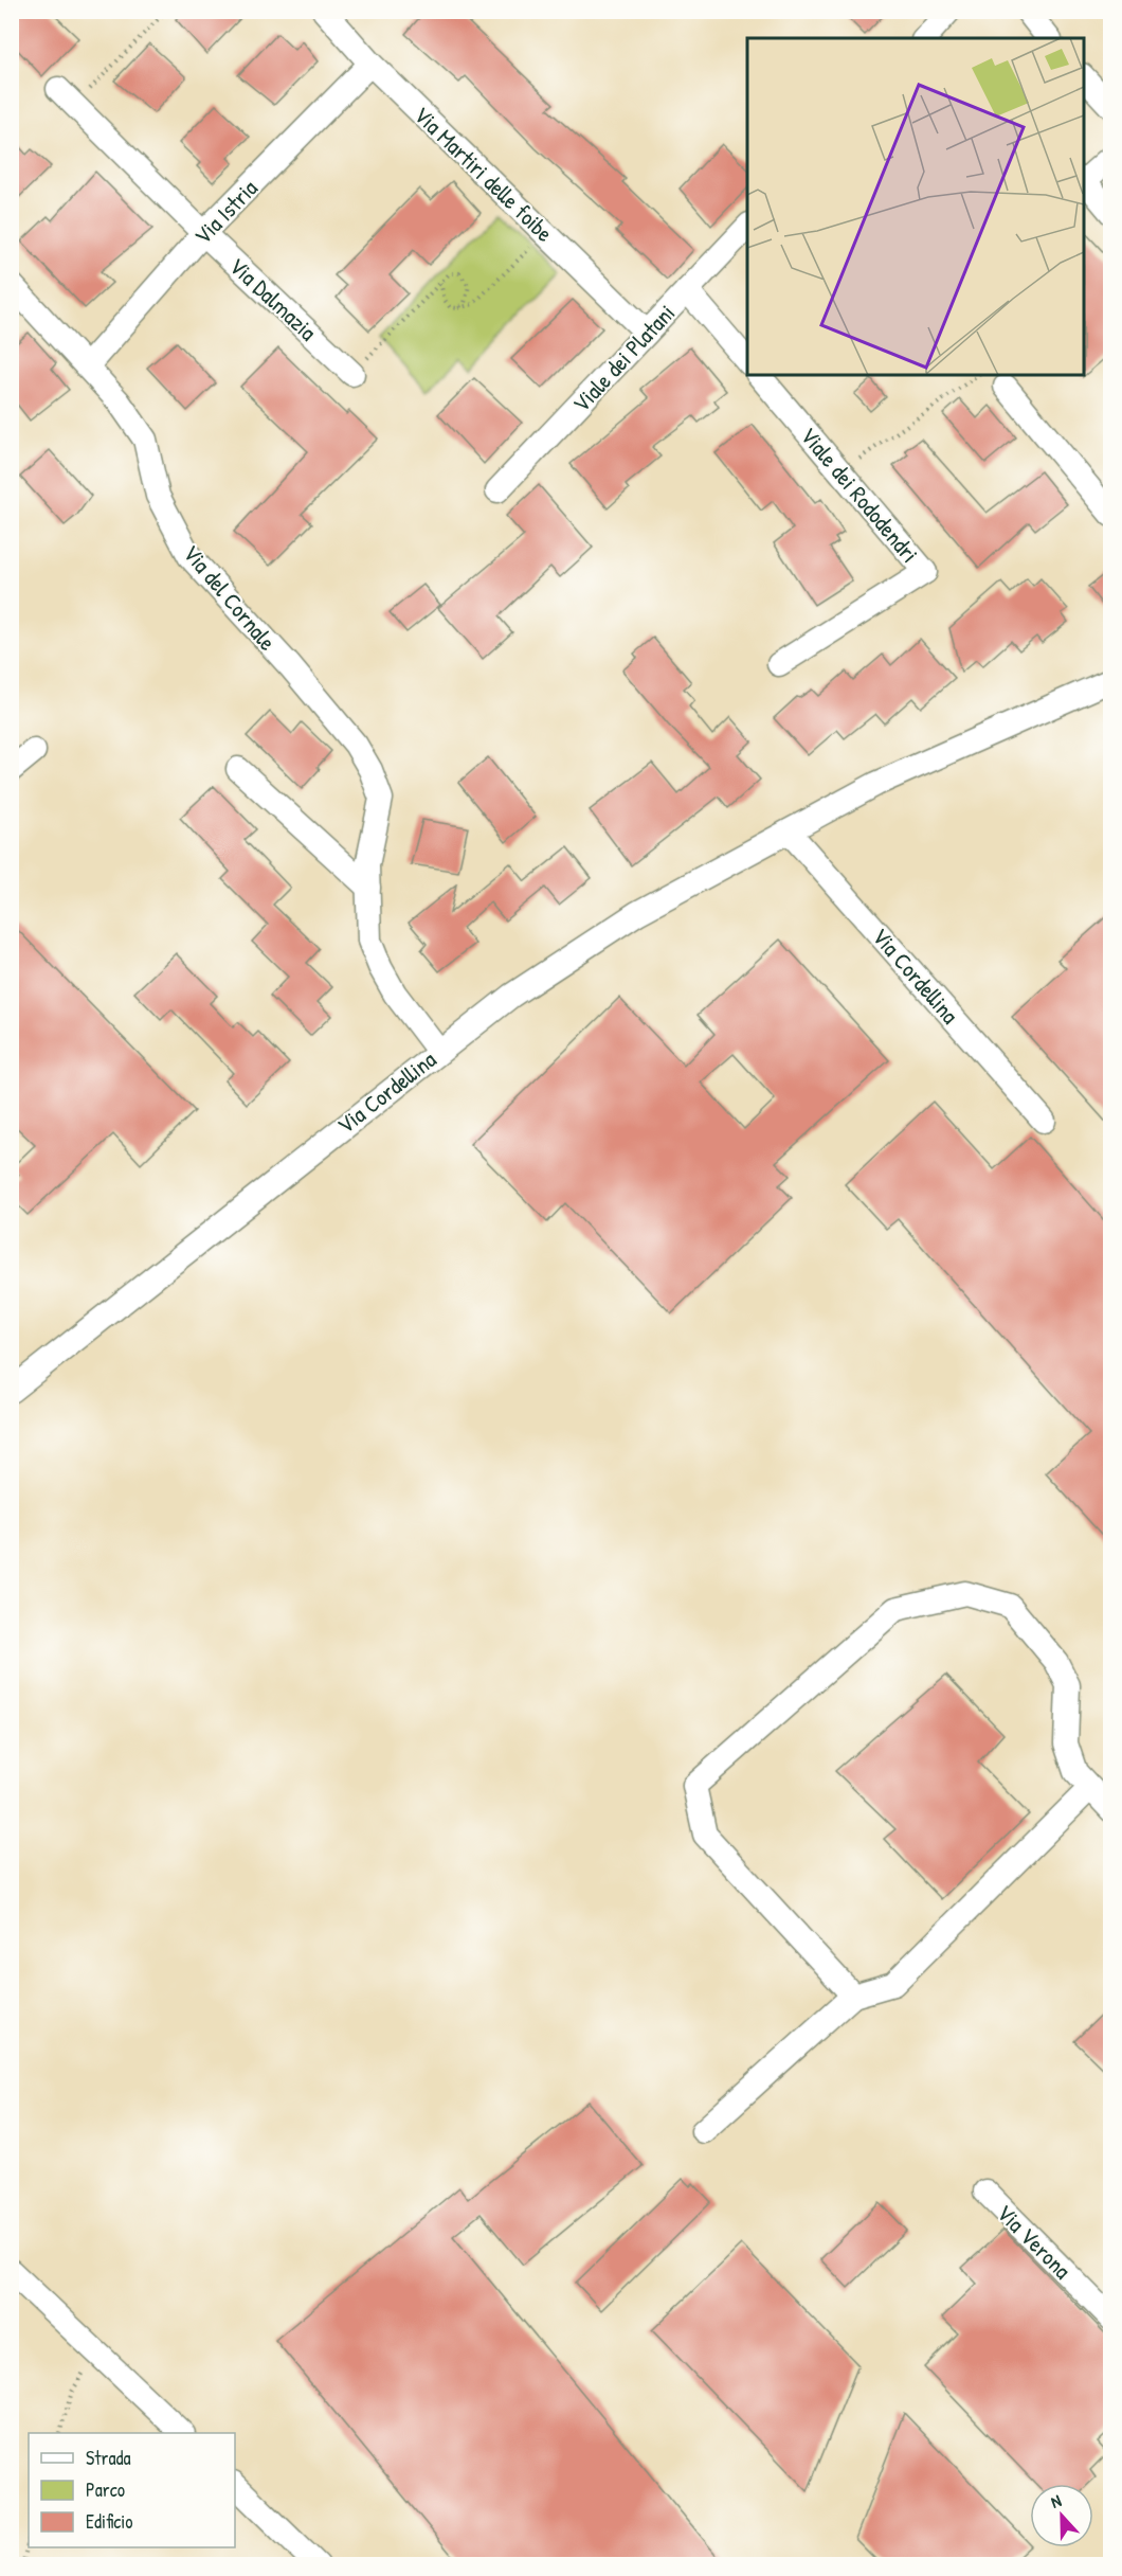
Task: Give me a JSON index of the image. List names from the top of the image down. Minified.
{"streets":{"street":["Via Martiri delle foibe","Via Istria","Via Dalmazia","Viale dei Platani","Viale dei Rododendri","Via del Cornale","Via Cordellina","Via Verona"]},"crossings":[["Via Martiri delle foibe","Via Istria"],["Via Martiri delle foibe","Viale dei Platani"],["Via Istria","Via Dalmazia"],["Via Istria","Via del Cornale"],["Via del Cornale","Via Cordellina"]],"legend":["Strada","Parco","Edificio"],"north":"top"}
